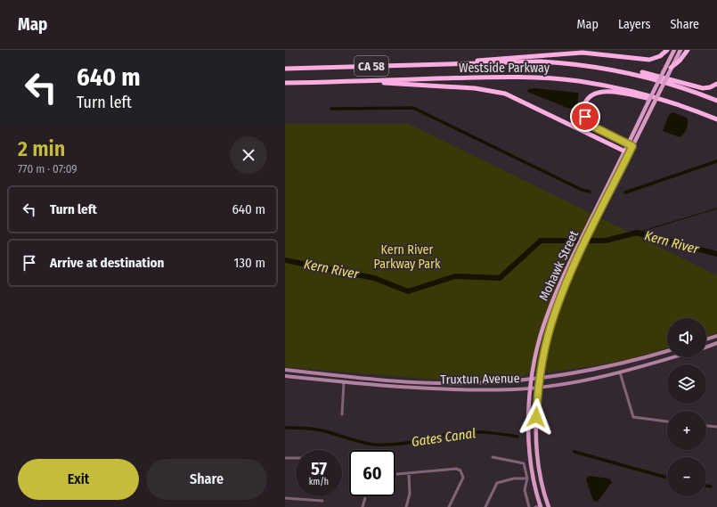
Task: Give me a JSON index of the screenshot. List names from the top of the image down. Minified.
{"streets":{"highway":["CA 58","Westside Parkway"],"main road":["Mohawk Street","Truxtun Avenue"]},"crossings":[["Mohawk Street","Truxtun Avenue"]],"water":["Kern River","Gates Canal"],"parks":["Kern River Parkway Park"],"page":{"header":"Map","nav":["Map","Layers","Share"],"turn":["640 m","Turn left"],"heading":["2 min","770 m · 07:09"],"list":[{"name":"Turn left","value":"640 m"},{"name":"Arrive at destination","value":"130 m"}],"map_buttons":["+","−"],"speed":"57 km/h","limit":"60","buttons":["Exit","Share"]}}
